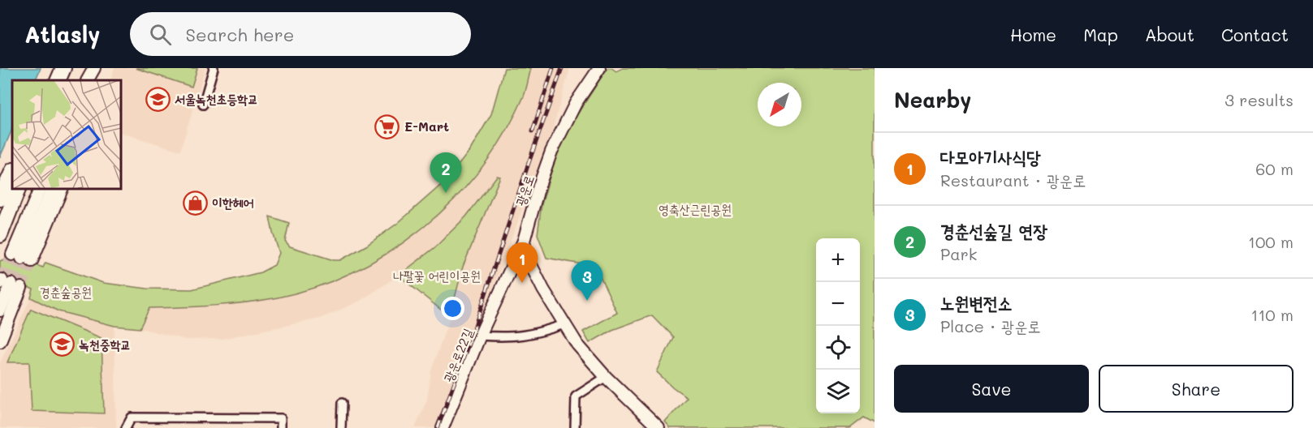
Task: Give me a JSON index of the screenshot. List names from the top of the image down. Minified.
{"streets":{"street":["광운로","광운로22길"]},"crossings":[["광운로","광운로22길"]],"parks":["영축산근린공원","나팔꽃 어린이공원","경춘숲공원"],"places":{"school or university":["서울녹천초등학교","녹천중학교"],"supermarket":["E-Mart"],"shop":["이한헤어"]},"north":"bottom left","page":{"header":"Atlasly","search":"Search here","nav":["Home","Map","About","Contact"],"heading":["Nearby","3 results"],"list":[{"mark":"1","name":"다모아기사식당","note":"Restaurant · 광운로","value":"60 m"},{"mark":"2","name":"경춘선숲길 연장","note":"Park","value":"100 m"},{"mark":"3","name":"노원변전소","note":"Place · 광운로","value":"110 m"}],"pins":["2","1","3"],"map_buttons":["+","−"],"buttons":["Save","Share"]}}
